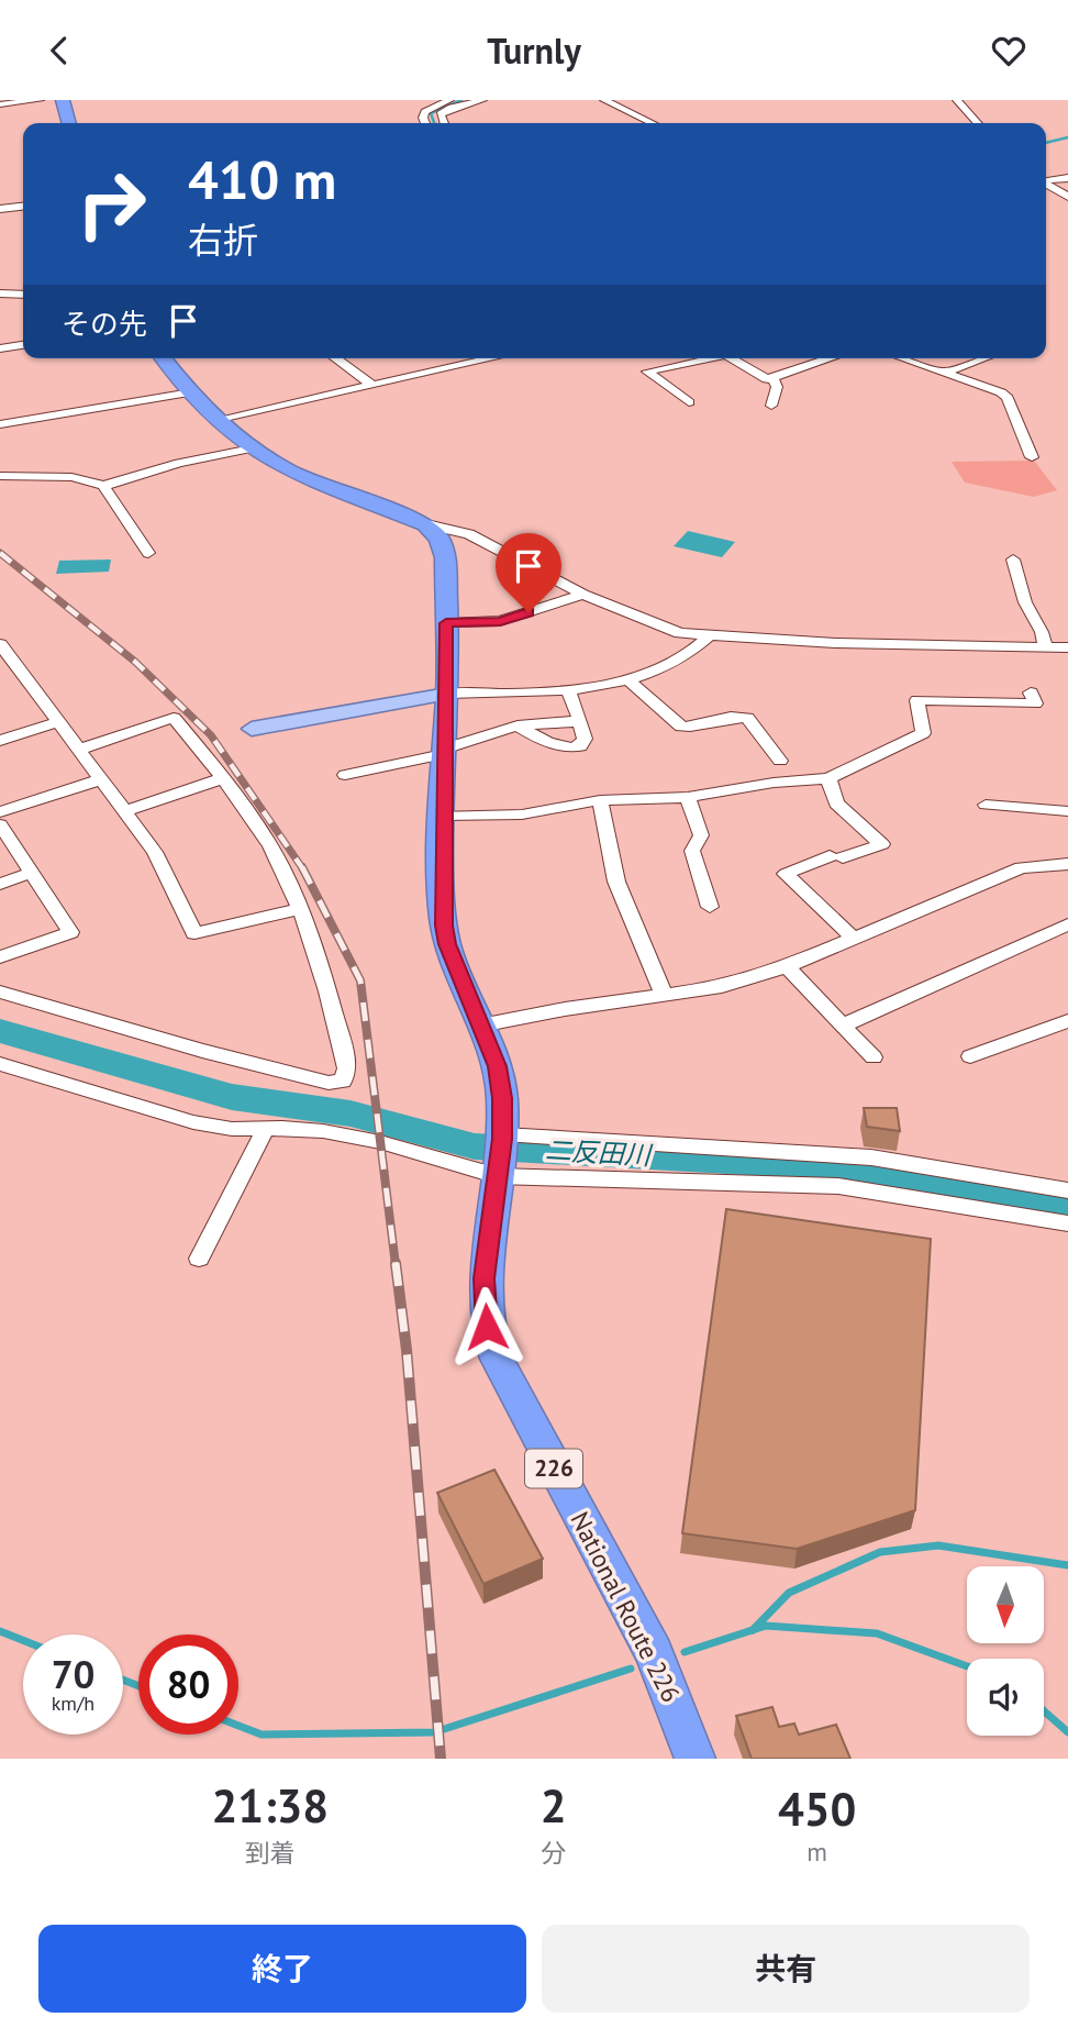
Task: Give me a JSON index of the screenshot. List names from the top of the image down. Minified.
{"streets":{"highway":["226","National Route 226"]},"water":["二反田川"],"north":"bottom","page":{"header":"Turnly","turn":["410 m","右折"],"then":"その先","speed":"70 km/h","limit":"80","eta":["21:38","到着","2","分","450","m"],"buttons":["終了","共有"]}}
